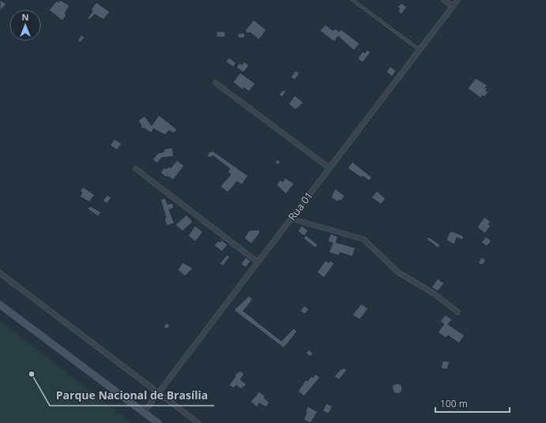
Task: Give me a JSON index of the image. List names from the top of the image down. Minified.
{"streets":{"street":["Rua 01"]},"places":["Parque Nacional de Brasília"],"scale_bar":"100 m","north":"top"}
